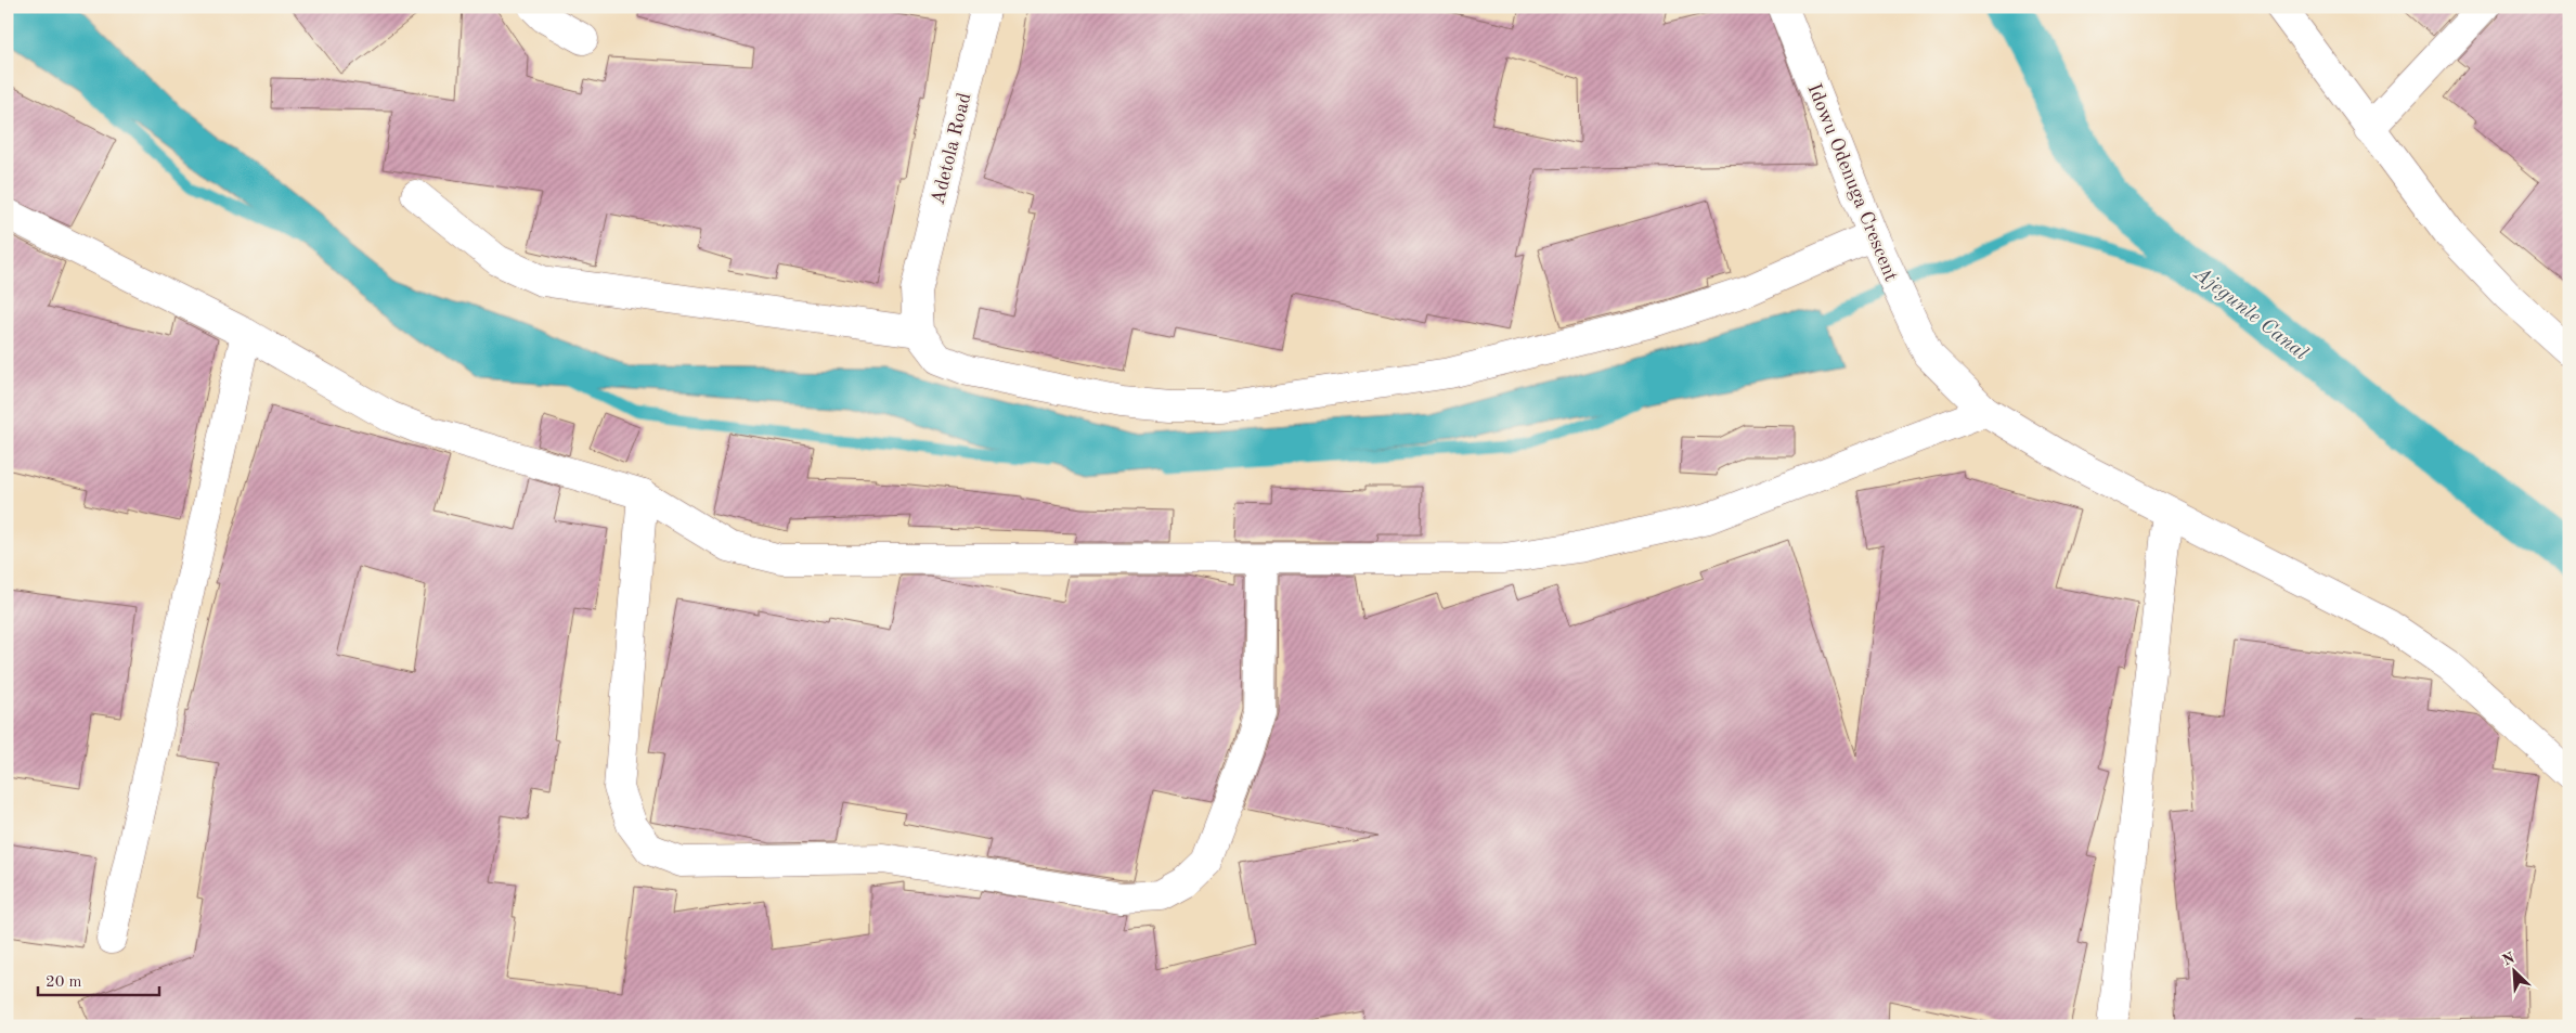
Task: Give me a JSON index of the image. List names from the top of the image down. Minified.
{"streets":{"street":["Adetola Road","Idowu Odenuga Crescent"]},"water":["Ajegunle Canal"],"scale_bar":"20 m","north":"top left"}
